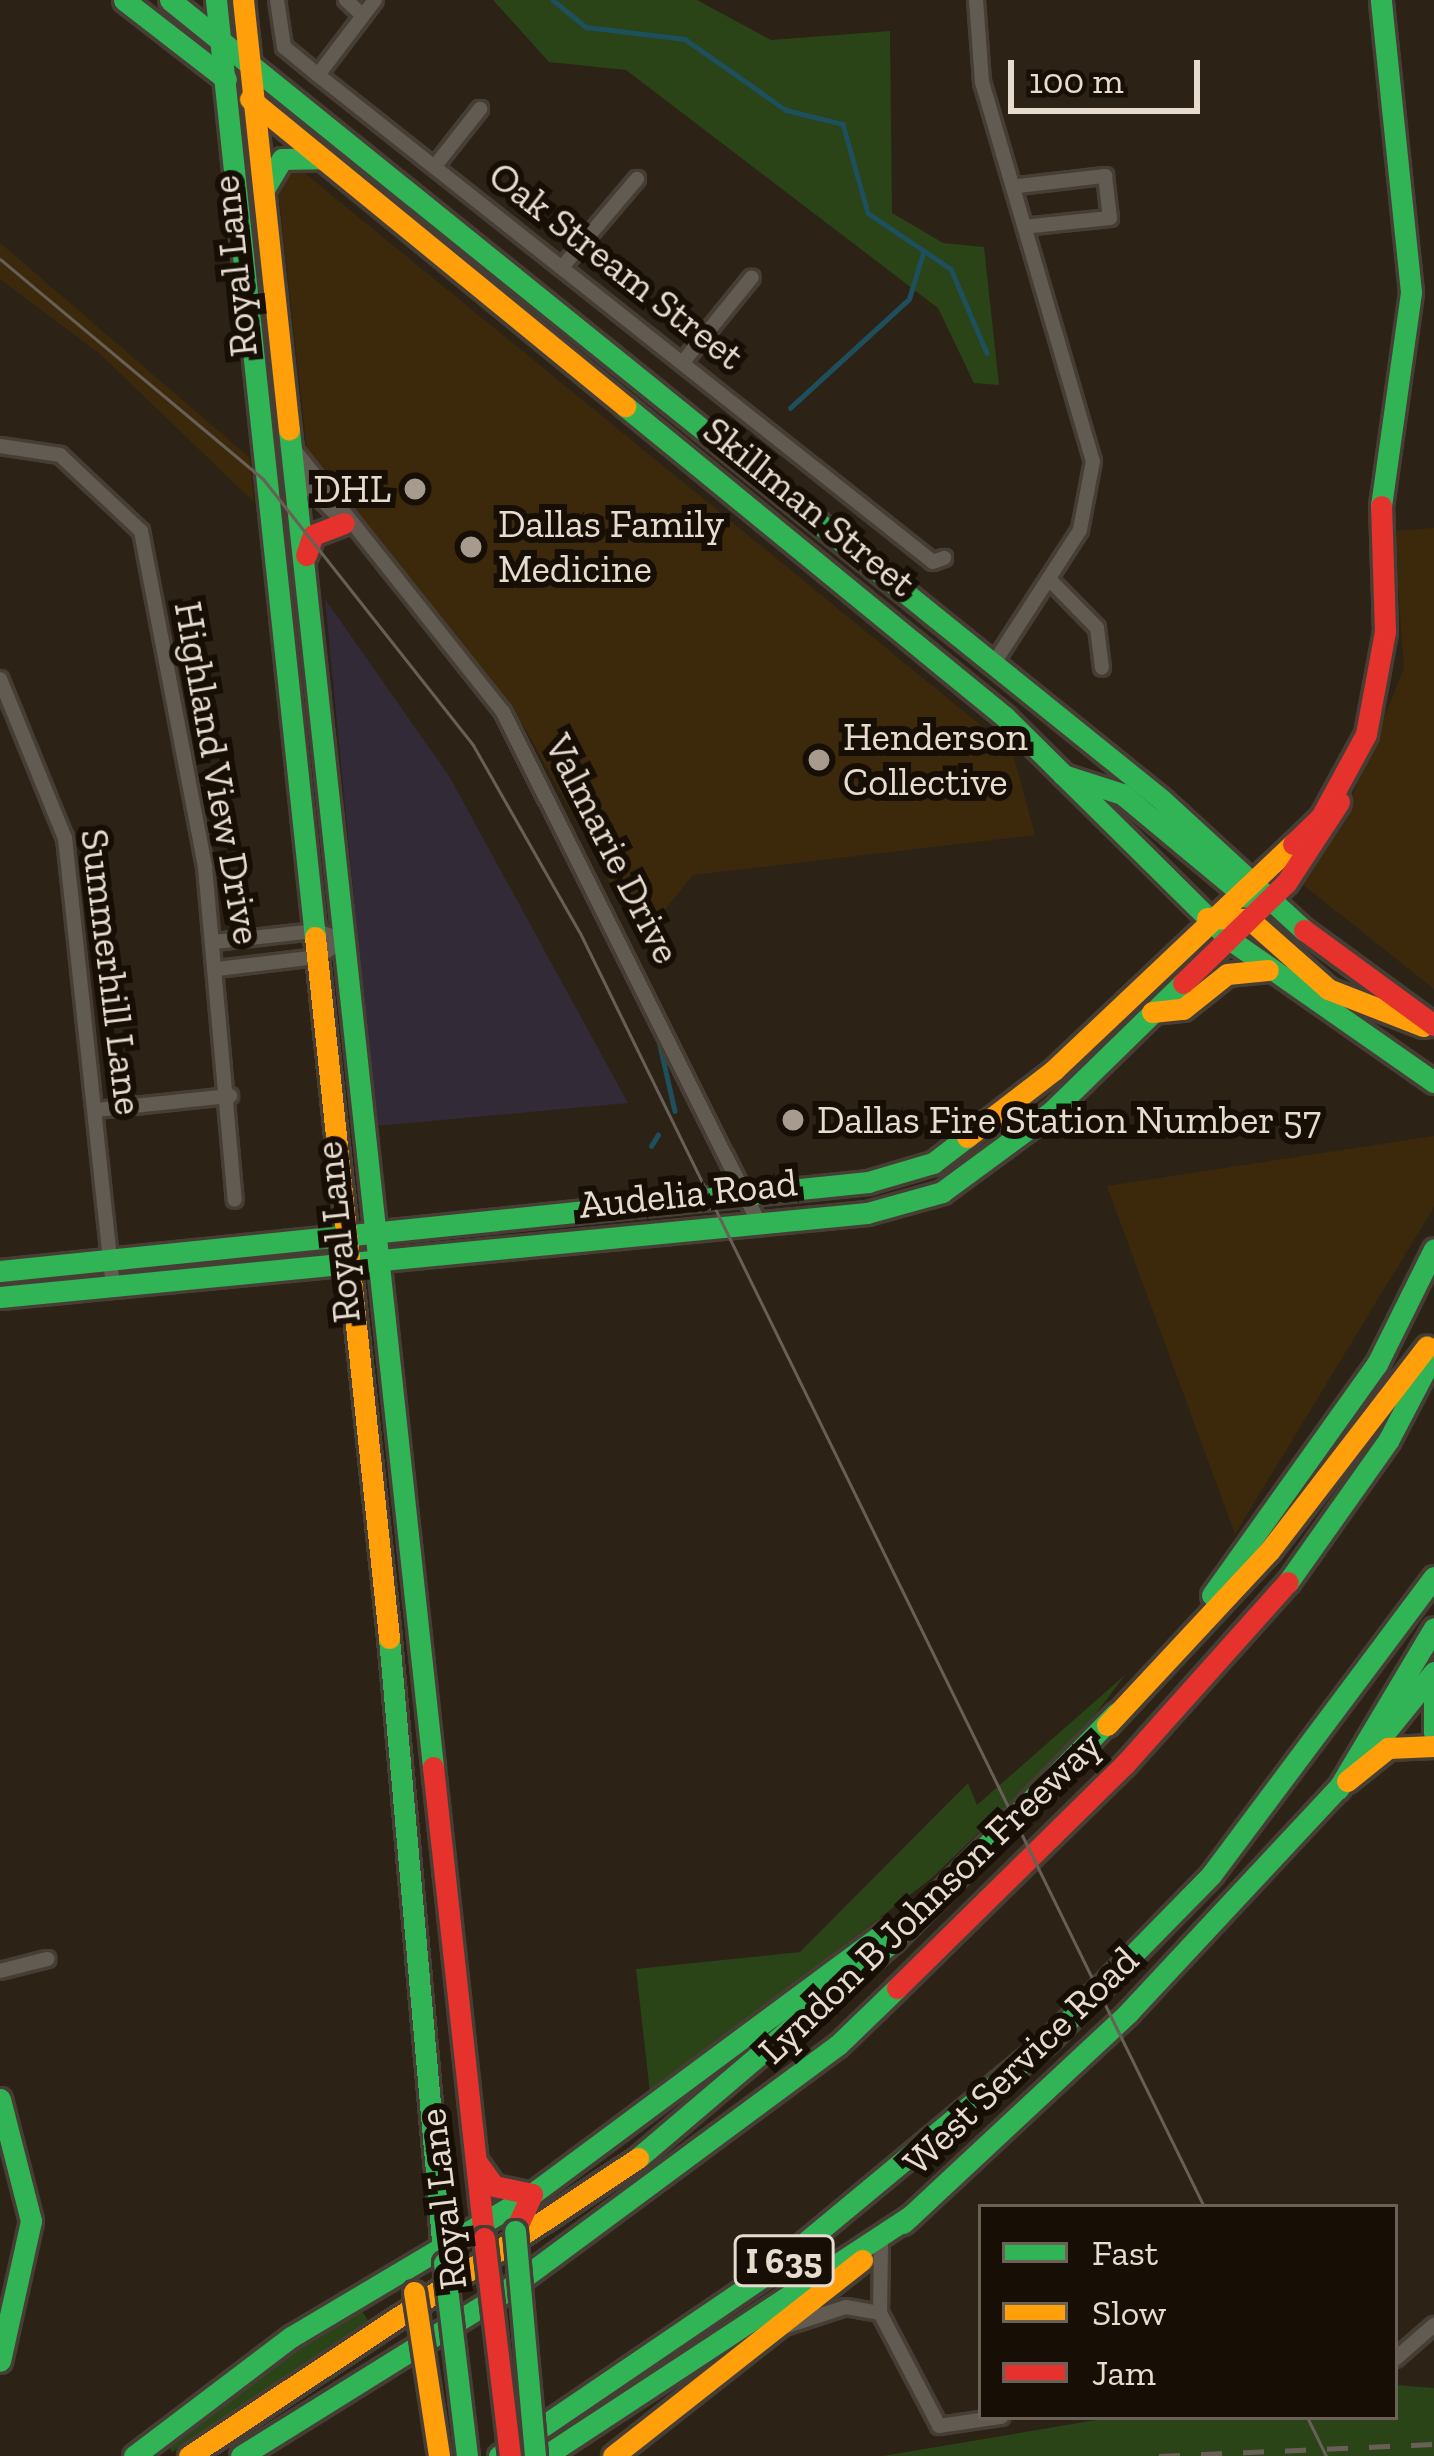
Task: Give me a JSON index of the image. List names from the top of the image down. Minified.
{"streets":{"main road":["Royal Lane","Skillman Street","Audelia Road","Lyndon B Johnson Freeway","West Service Road","I 635"],"street":["Oak Stream Street","Highland View Drive","Valmarie Drive","Summerhill Lane"]},"crossings":[["Royal Lane","Skillman Street"],["Royal Lane","Valmarie Drive"],["Royal Lane","Audelia Road"],["Skillman Street","Audelia Road"],["Valmarie Drive","Audelia Road"],["Summerhill Lane","Audelia Road"]],"places":["DHL","Dallas Family Medicine","Henderson Collective","Dallas Fire Station Number 57"],"legend":["Fast","Slow","Jam"],"scale_bar":"100 m"}
